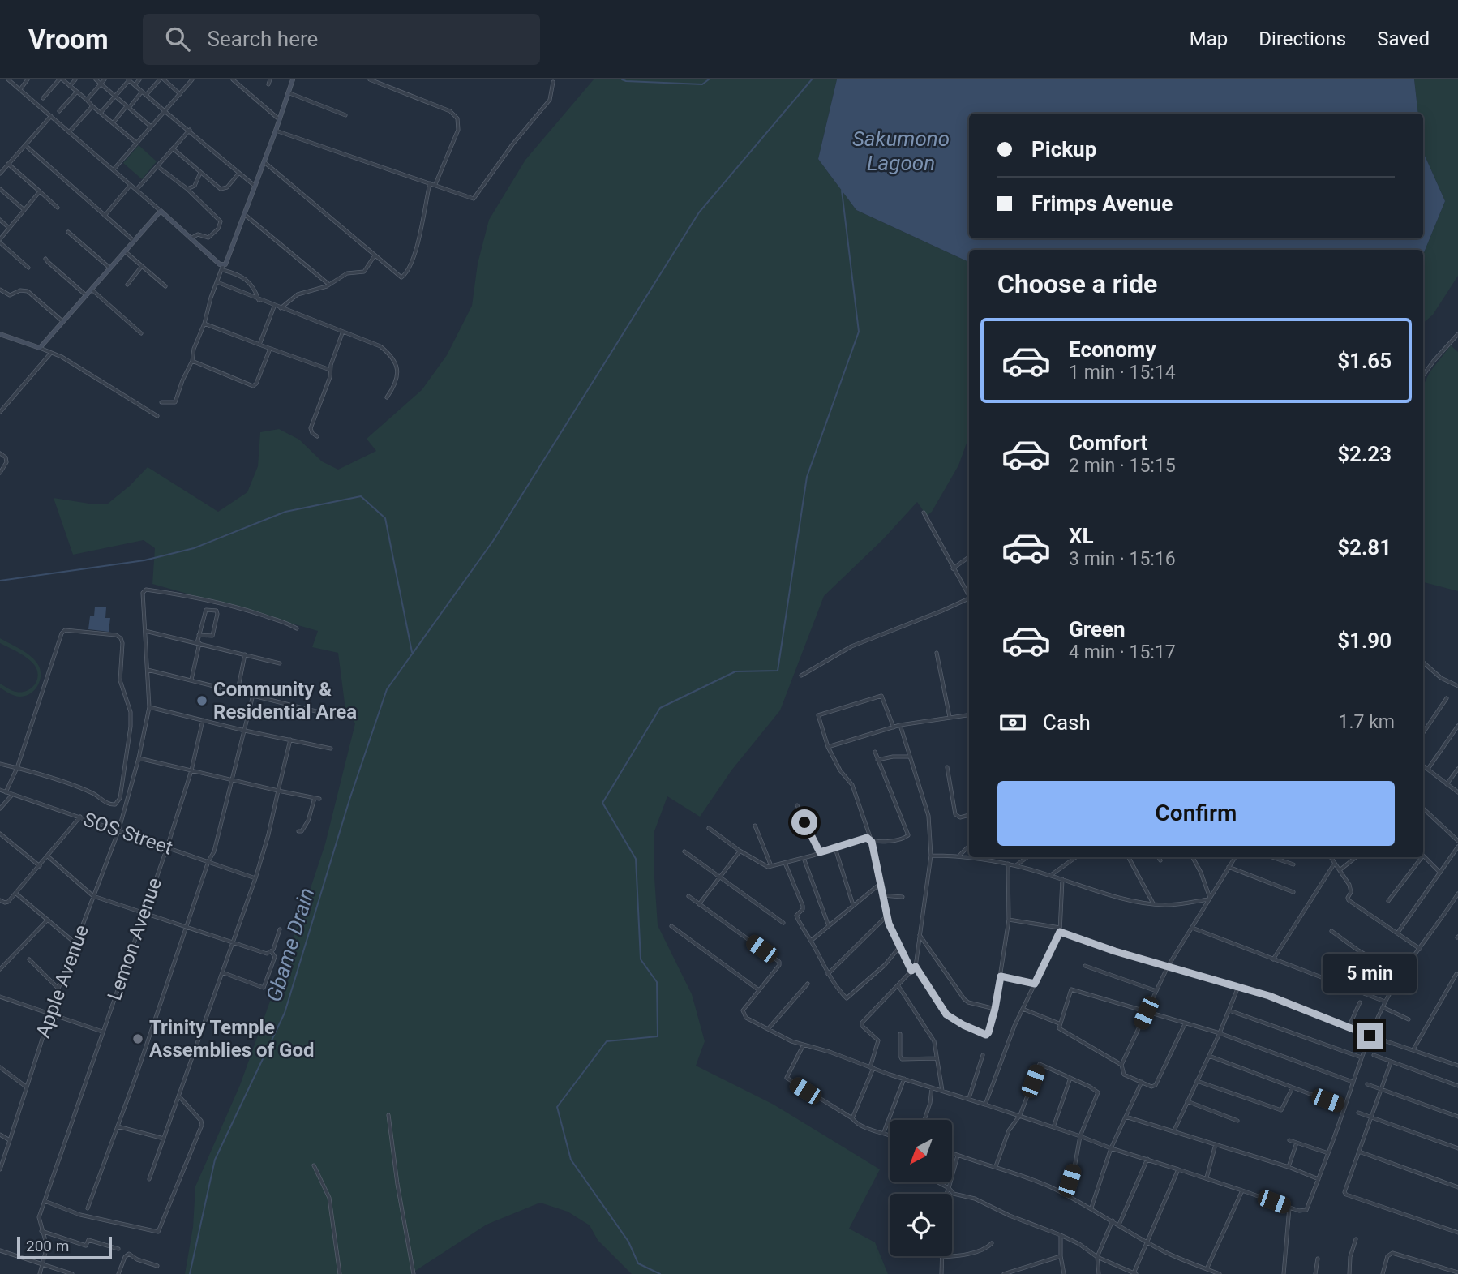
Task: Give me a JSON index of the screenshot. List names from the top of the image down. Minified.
{"streets":{"street":["SOS Street","Lemon Avenue","Apple Avenue"]},"crossings":[["SOS Street","Lemon Avenue"],["SOS Street","Apple Avenue"]],"water":["Sakumono Lagoon","Gbame Drain"],"places":["Community & Residential Area","Trinity Temple Assemblies of God"],"scale_bar":"200 m","north":"bottom left","page":{"header":"Vroom","search":"Search here","nav":["Map","Directions","Saved"],"banner":["Pickup","Frimps Avenue"],"heading":"Choose a ride","list":[{"name":"Economy","note":"1 min · 15:14","value":"$1.65"},{"name":"Comfort","note":"2 min · 15:15","value":"$2.23"},{"name":"XL","note":"3 min · 15:16","value":"$2.81"},{"name":"Green","note":"4 min · 15:17","value":"$1.90"}],"pay":["Cash","1.7 km"],"buttons":"Confirm","bubble":"5 min","scale":"200 m"}}
